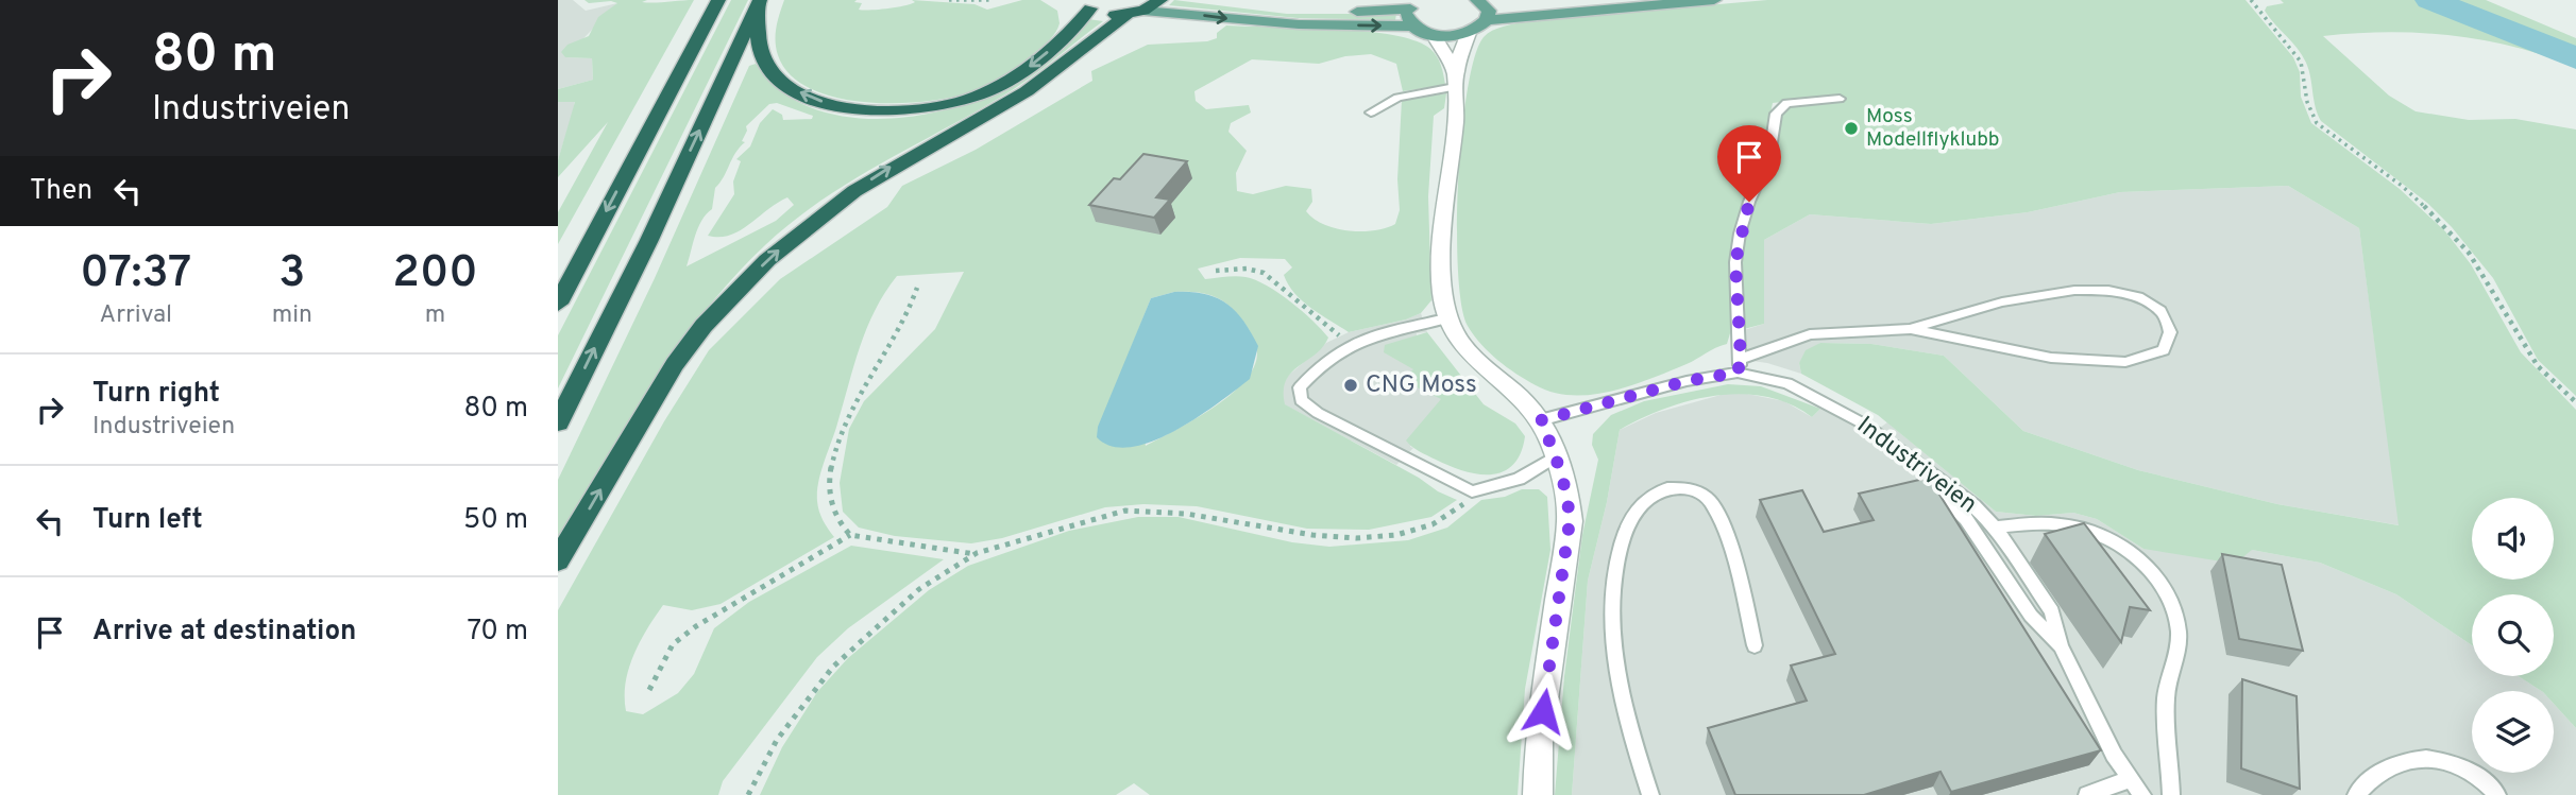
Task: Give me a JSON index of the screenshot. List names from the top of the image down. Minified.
{"streets":{"lane":["Industriveien"]},"places":["Moss Modellflyklubb","CNG Moss"],"page":{"turn":["80 m","Industriveien"],"then":"Then","eta":["07:37","Arrival","3","min","200","m"],"list":[{"name":"Turn right","note":"Industriveien","value":"80 m"},{"name":"Turn left","value":"50 m"},{"name":"Arrive at destination","value":"70 m"}]}}
